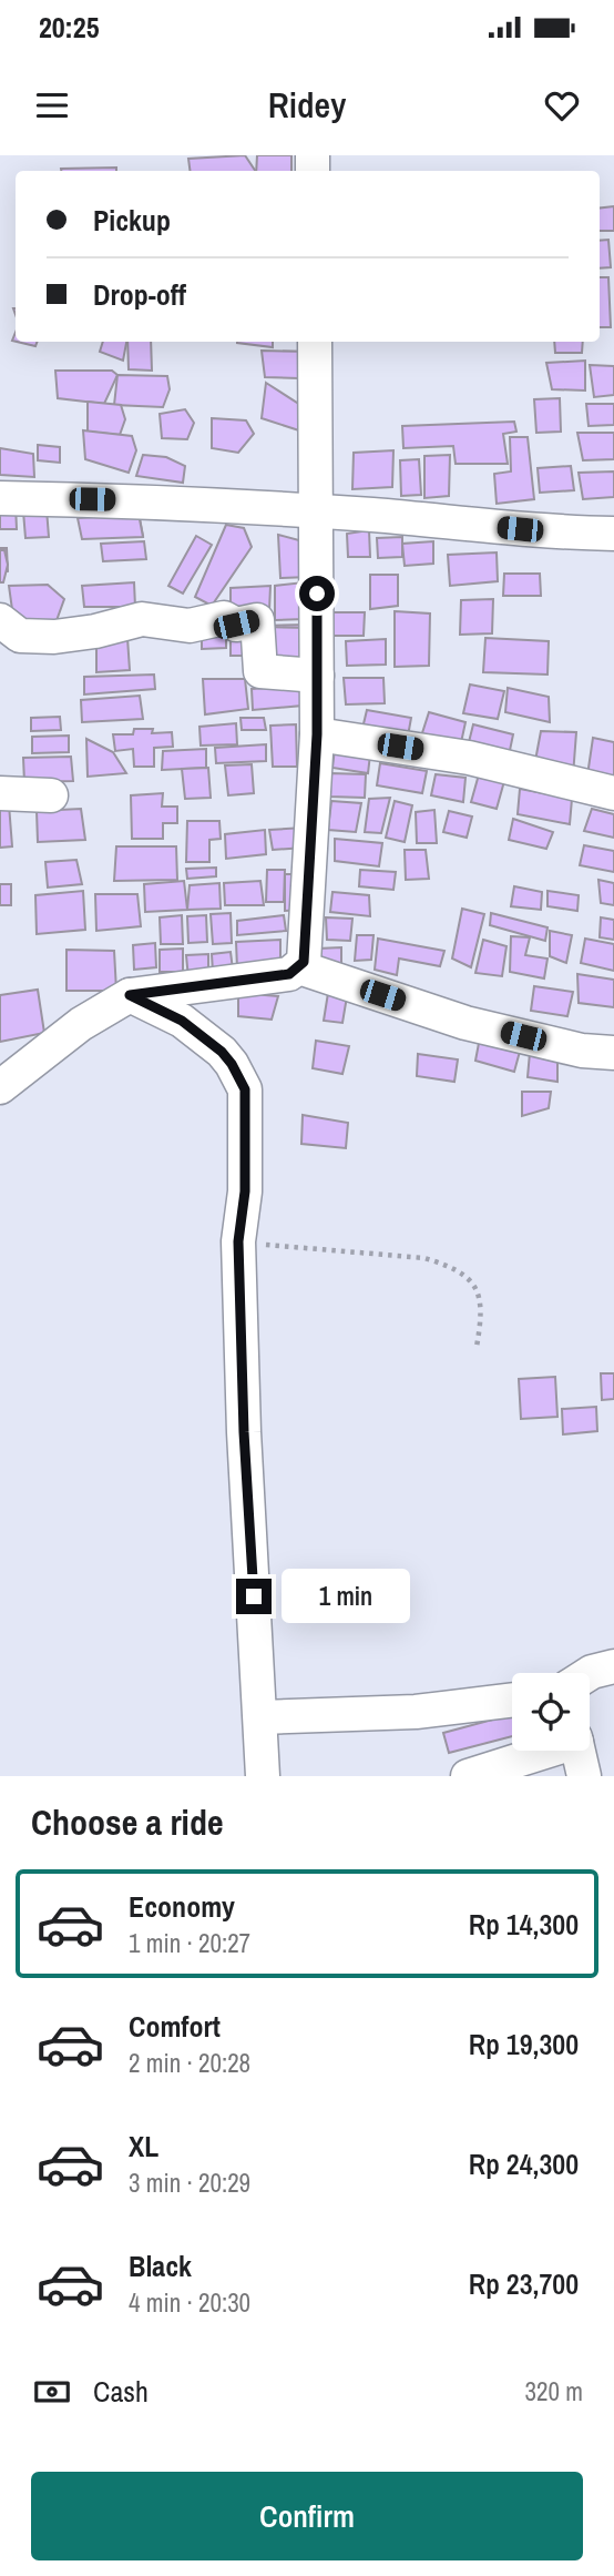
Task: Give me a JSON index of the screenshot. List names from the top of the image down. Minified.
{"page":{"status":"20:25","header":"Ridey","banner":["Pickup","Drop-off"],"bubble":"1 min","heading":"Choose a ride","list":[{"name":"Economy","note":"1 min · 20:27","value":"Rp 14,300"},{"name":"Comfort","note":"2 min · 20:28","value":"Rp 19,300"},{"name":"XL","note":"3 min · 20:29","value":"Rp 24,300"},{"name":"Black","note":"4 min · 20:30","value":"Rp 23,700"}],"pay":["Cash","320 m"],"buttons":"Confirm"}}
